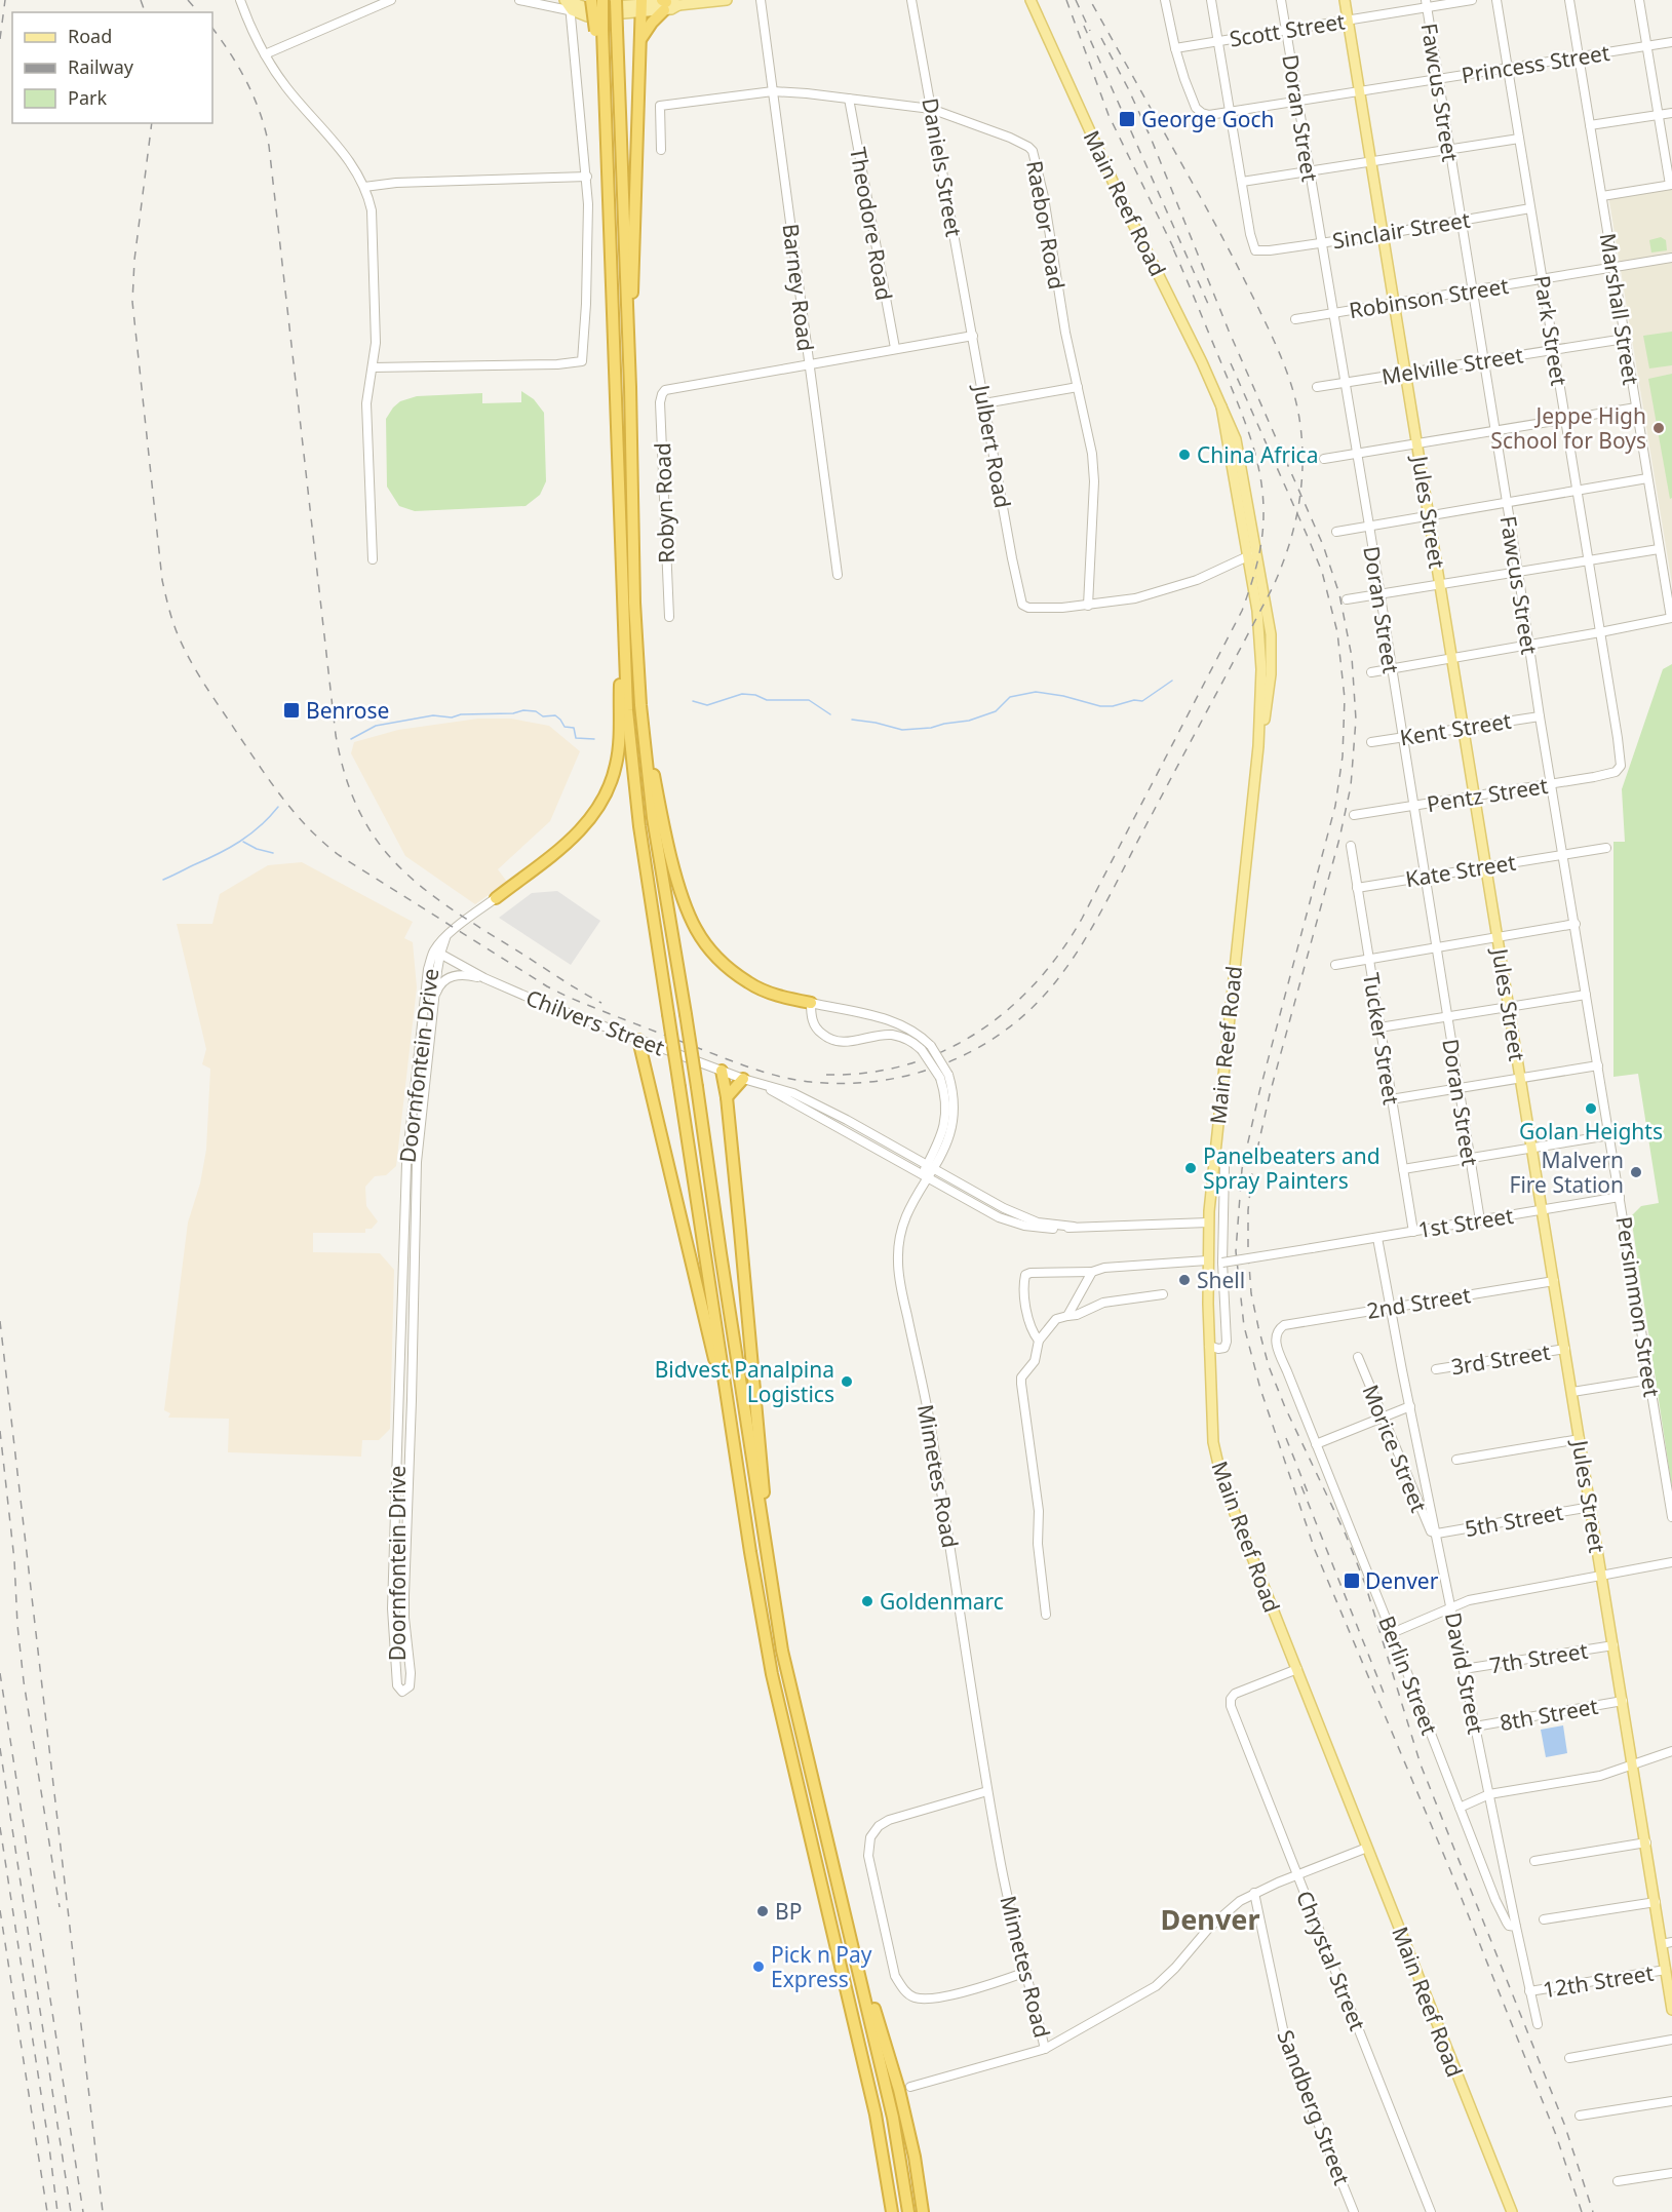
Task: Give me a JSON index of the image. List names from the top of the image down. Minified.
{"streets":{"main road":["Main Reef Road","Jules Street"],"street":["Scott Street","Princess Street","Fawcus Street","Doran Street","Daniels Street","Theodore Road","Raebor Road","Sinclair Street","Barney Road","Robinson Street","Marshall Street","Park Street","Melville Street","Julbert Road","Robyn Road","Kent Street","Pentz Street","Kate Street","Chilvers Street","Tucker Street","Doornfontein Drive","1st Street","2nd Street","Persimmon Street","3rd Street","Morice Street","Mimetes Road","5th Street","7th Street","David Street","Berlin Street","8th Street","Chrystal Street","12th Street","Sandberg Street"]},"crossings":[["Scott Street","Princess Street"],["Scott Street","Fawcus Street"],["Scott Street","Doran Street"],["Scott Street","Jules Street"],["Princess Street","Fawcus Street"],["Princess Street","Doran Street"],["Princess Street","Marshall Street"],["Princess Street","Park Street"],["Princess Street","Jules Street"],["Fawcus Street","Sinclair Street"],["Fawcus Street","Robinson Street"],["Fawcus Street","Melville Street"],["Fawcus Street","Kent Street"],["Fawcus Street","Pentz Street"],["Fawcus Street","Kate Street"],["Fawcus Street","Persimmon Street"],["Doran Street","Sinclair Street"],["Doran Street","Robinson Street"],["Doran Street","Melville Street"],["Doran Street","Kent Street"],["Doran Street","Pentz Street"],["Doran Street","Kate Street"],["Doran Street","1st Street"],["Daniels Street","Raebor Road"],["Daniels Street","Julbert Road"],["Main Reef Road","Chilvers Street"],["Main Reef Road","Chrystal Street"],["Theodore Road","Raebor Road"],["Raebor Road","Barney Road"],["Raebor Road","Julbert Road"],["Sinclair Street","Park Street"],["Sinclair Street","Jules Street"],["Barney Road","Robyn Road"],["Robinson Street","Marshall Street"],["Robinson Street","Park Street"],["Robinson Street","Jules Street"],["Marshall Street","Melville Street"],["Park Street","Melville Street"],["Park Street","Pentz Street"],["Melville Street","Jules Street"],["Jules Street","Kent Street"],["Jules Street","Pentz Street"],["Jules Street","Kate Street"],["Jules Street","1st Street"],["Jules Street","2nd Street"],["Jules Street","3rd Street"],["Jules Street","5th Street"],["Jules Street","7th Street"],["Jules Street","8th Street"],["Jules Street","12th Street"],["Kate Street","Tucker Street"],["Chilvers Street","Doornfontein Drive"],["Chilvers Street","Mimetes Road"],["Tucker Street","1st Street"],["1st Street","Persimmon Street"],["1st Street","David Street"],["2nd Street","David Street"],["2nd Street","Berlin Street"],["Morice Street","5th Street"],["Morice Street","David Street"],["5th Street","David Street"],["7th Street","David Street"],["David Street","Berlin Street"],["David Street","8th Street"],["Berlin Street","12th Street"]],"districts":["Denver"],"places":{"transit":["George Goch","Benrose","Denver"],"other":["Jeppe High School for Boys","China Africa","Golan Heights","Panelbeaters and Spray Painters","Malvern Fire Station","Shell","Bidvest Panalpina Logistics","Goldenmarc","BP","Pick n Pay Express"]},"legend":["Road","Railway","Park"]}
